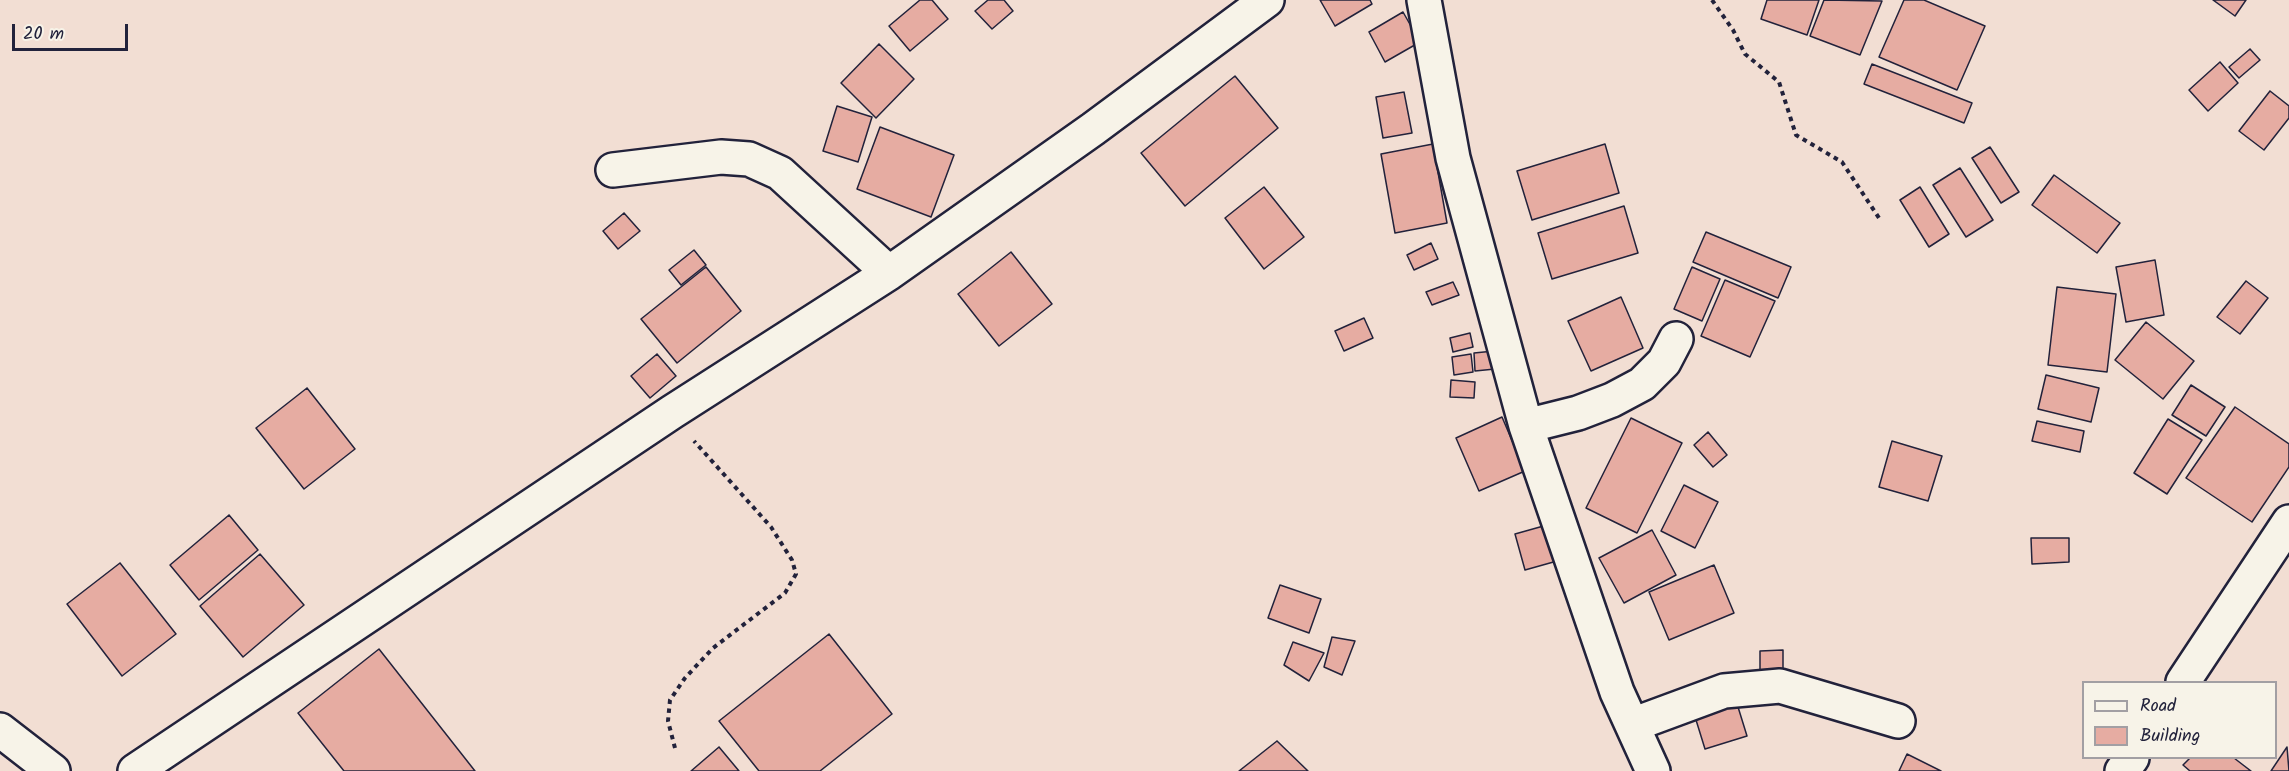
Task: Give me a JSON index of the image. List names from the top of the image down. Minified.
{"legend":["Road","Building"],"scale_bar":"20 m"}
